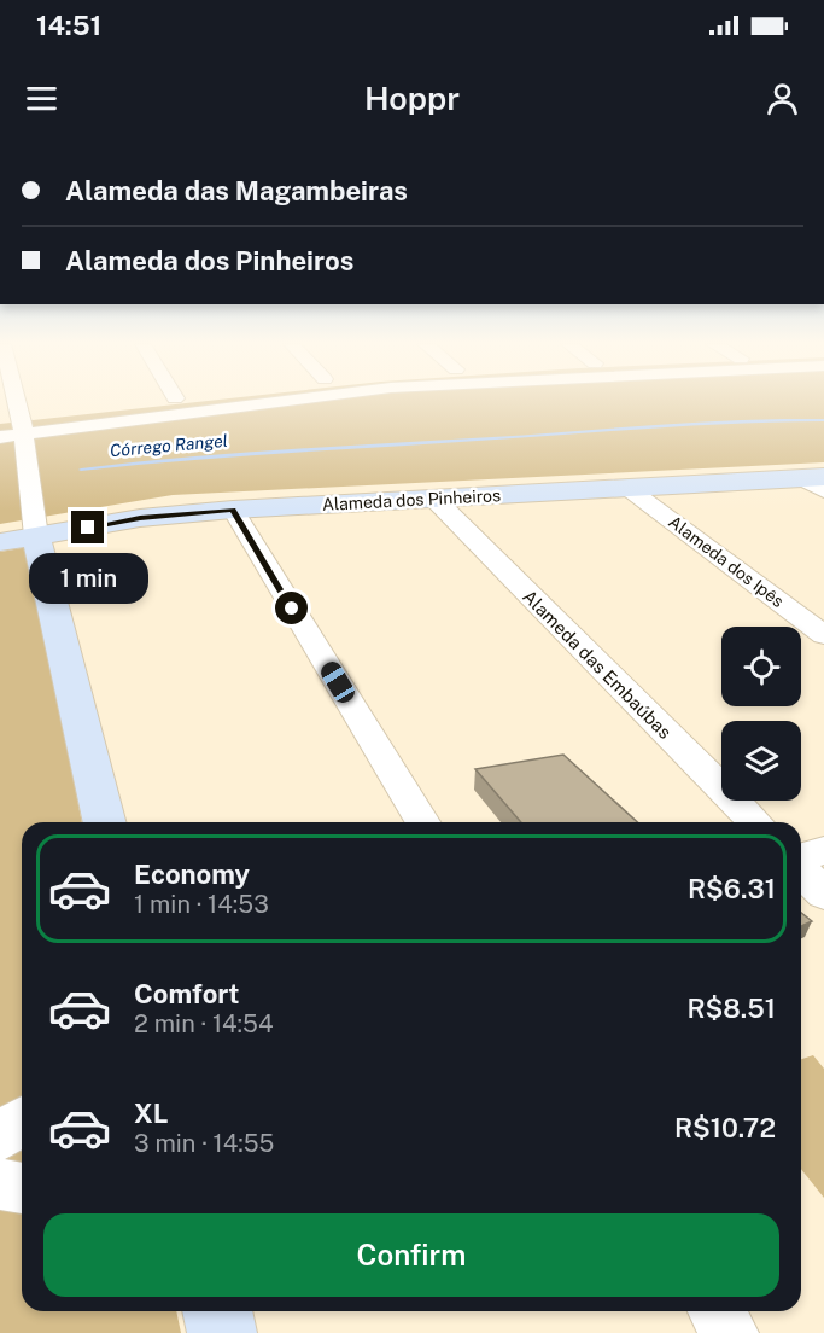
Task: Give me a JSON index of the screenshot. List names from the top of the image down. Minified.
{"streets":{"street":["Alameda dos Pinheiros","Alameda dos Ipês","Alameda das Embaúbas"]},"crossings":[["Alameda dos Pinheiros","Alameda dos Ipês"],["Alameda dos Pinheiros","Alameda das Embaúbas"]],"water":["Córrego Rangel"],"page":{"status":"14:51","header":"Hoppr","banner":["Alameda das Magambeiras","Alameda dos Pinheiros"],"bubble":"1 min","list":[{"name":"Economy","note":"1 min · 14:53","value":"R$6.31"},{"name":"Comfort","note":"2 min · 14:54","value":"R$8.51"},{"name":"XL","note":"3 min · 14:55","value":"R$10.72"}],"buttons":"Confirm"}}
